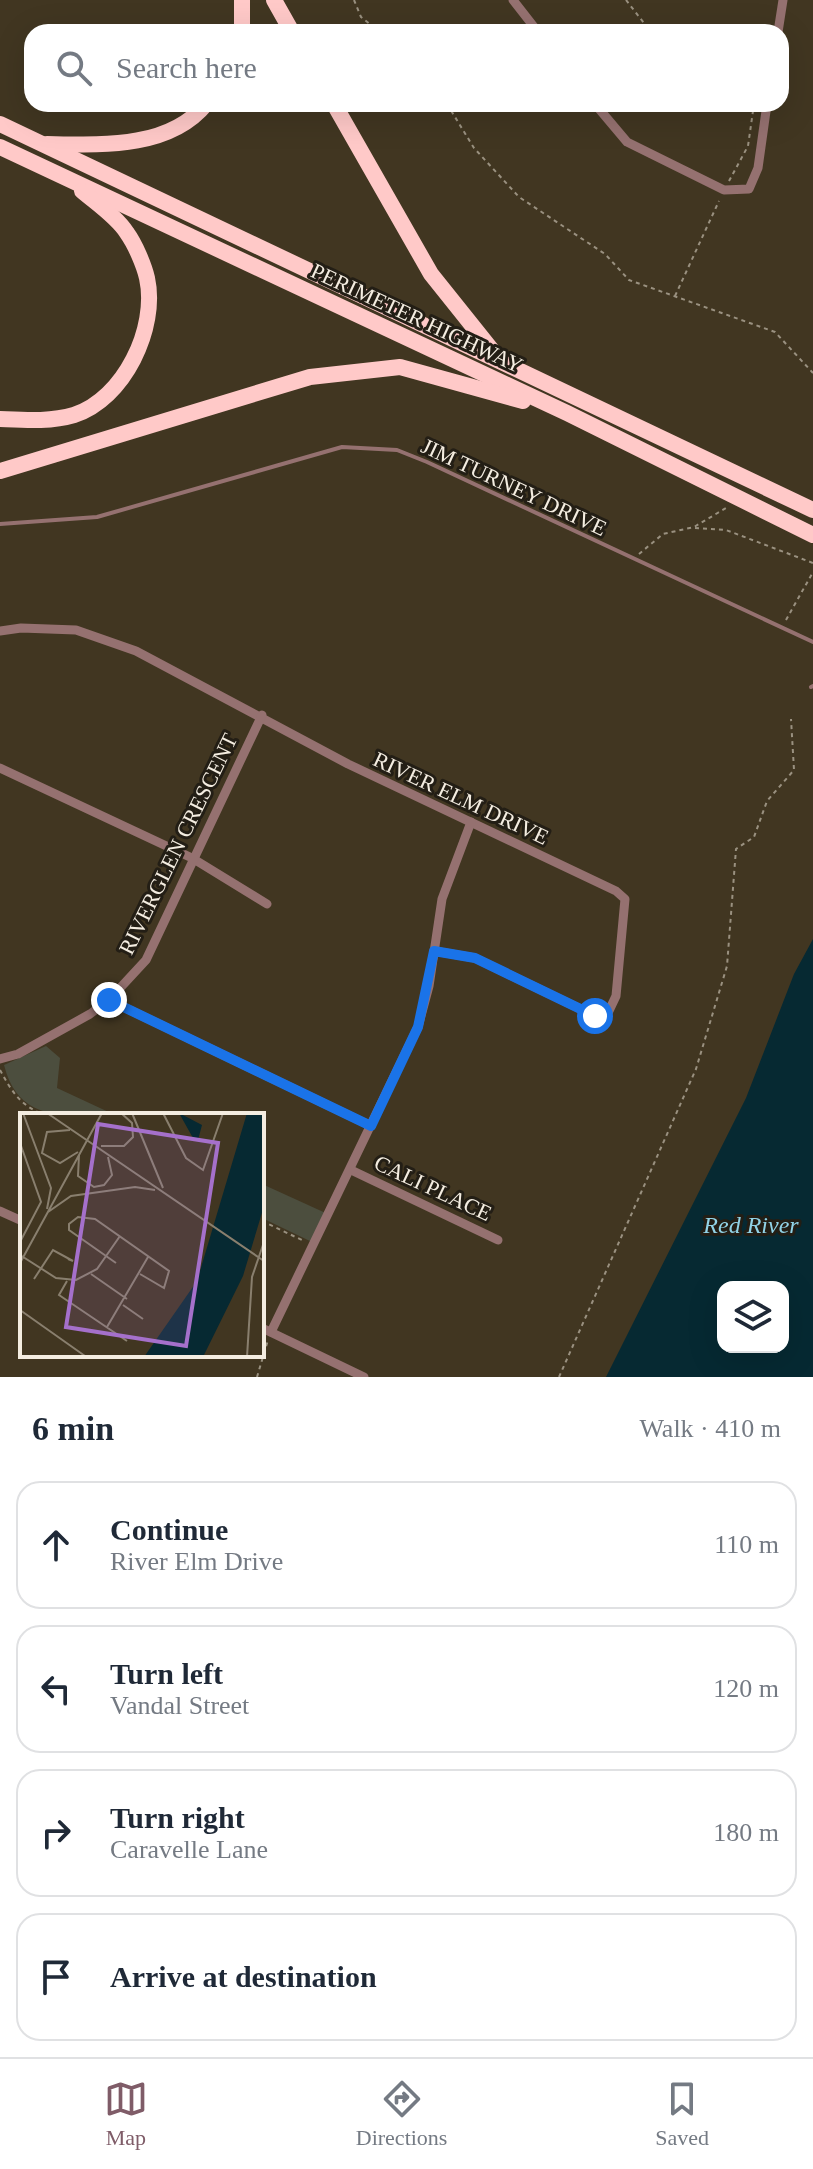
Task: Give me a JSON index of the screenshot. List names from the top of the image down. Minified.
{"streets":{"highway":["PERIMETER HIGHWAY"],"street":["RIVER ELM DRIVE","RIVERGLEN CRESCENT","CALI PLACE"],"lane":["JIM TURNEY DRIVE"]},"crossings":[["RIVER ELM DRIVE","RIVERGLEN CRESCENT"]],"water":["Red River"],"page":{"search":"Search here","heading":["6 min","Walk · 410 m"],"list":[["Continue","River Elm Drive","110 m"],["Turn left","Vandal Street","120 m"],["Turn right","Caravelle Lane","180 m"],"Arrive at destination"],"nav":["Map","Directions","Saved"]}}
